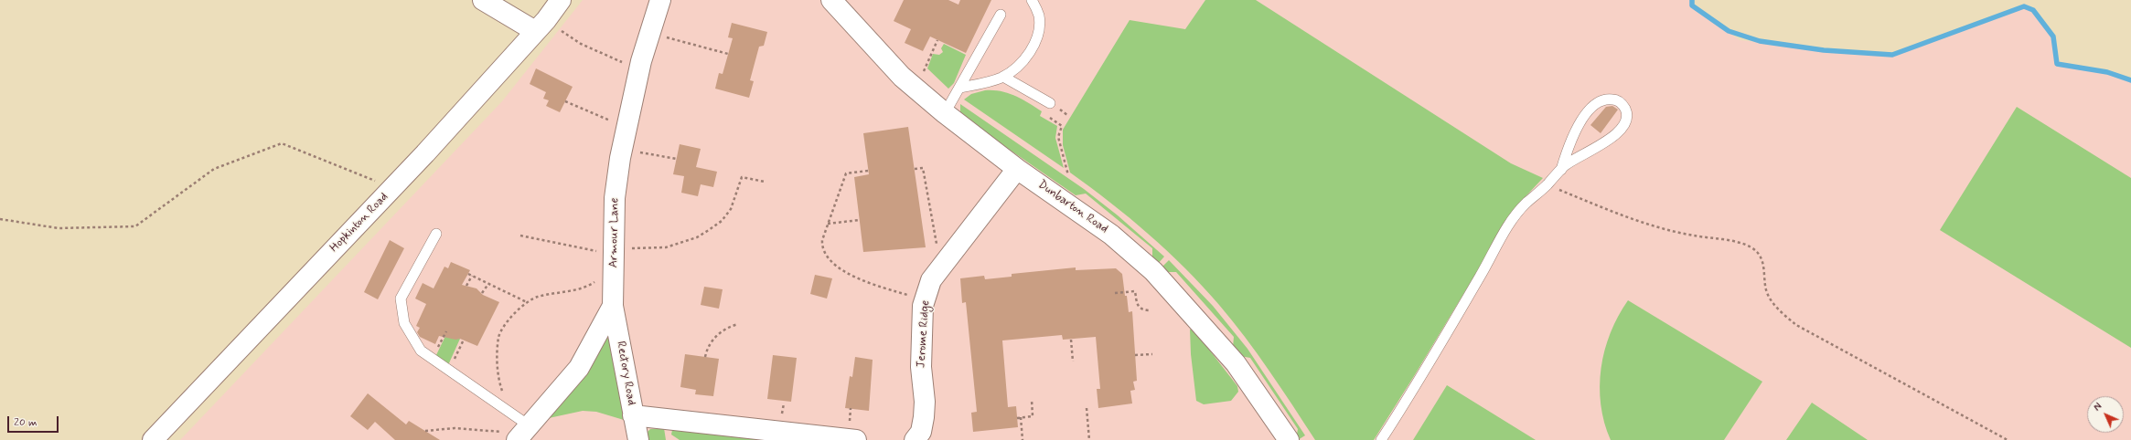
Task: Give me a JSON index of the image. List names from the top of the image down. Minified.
{"streets":{"street":["Dunbarton Road","Hopkinton Road","Armour Lane","Jerome Ridge","Rectory Road"]},"crossings":[["Dunbarton Road","Jerome Ridge"],["Armour Lane","Rectory Road"]],"scale_bar":"20 m","north":"top left"}
